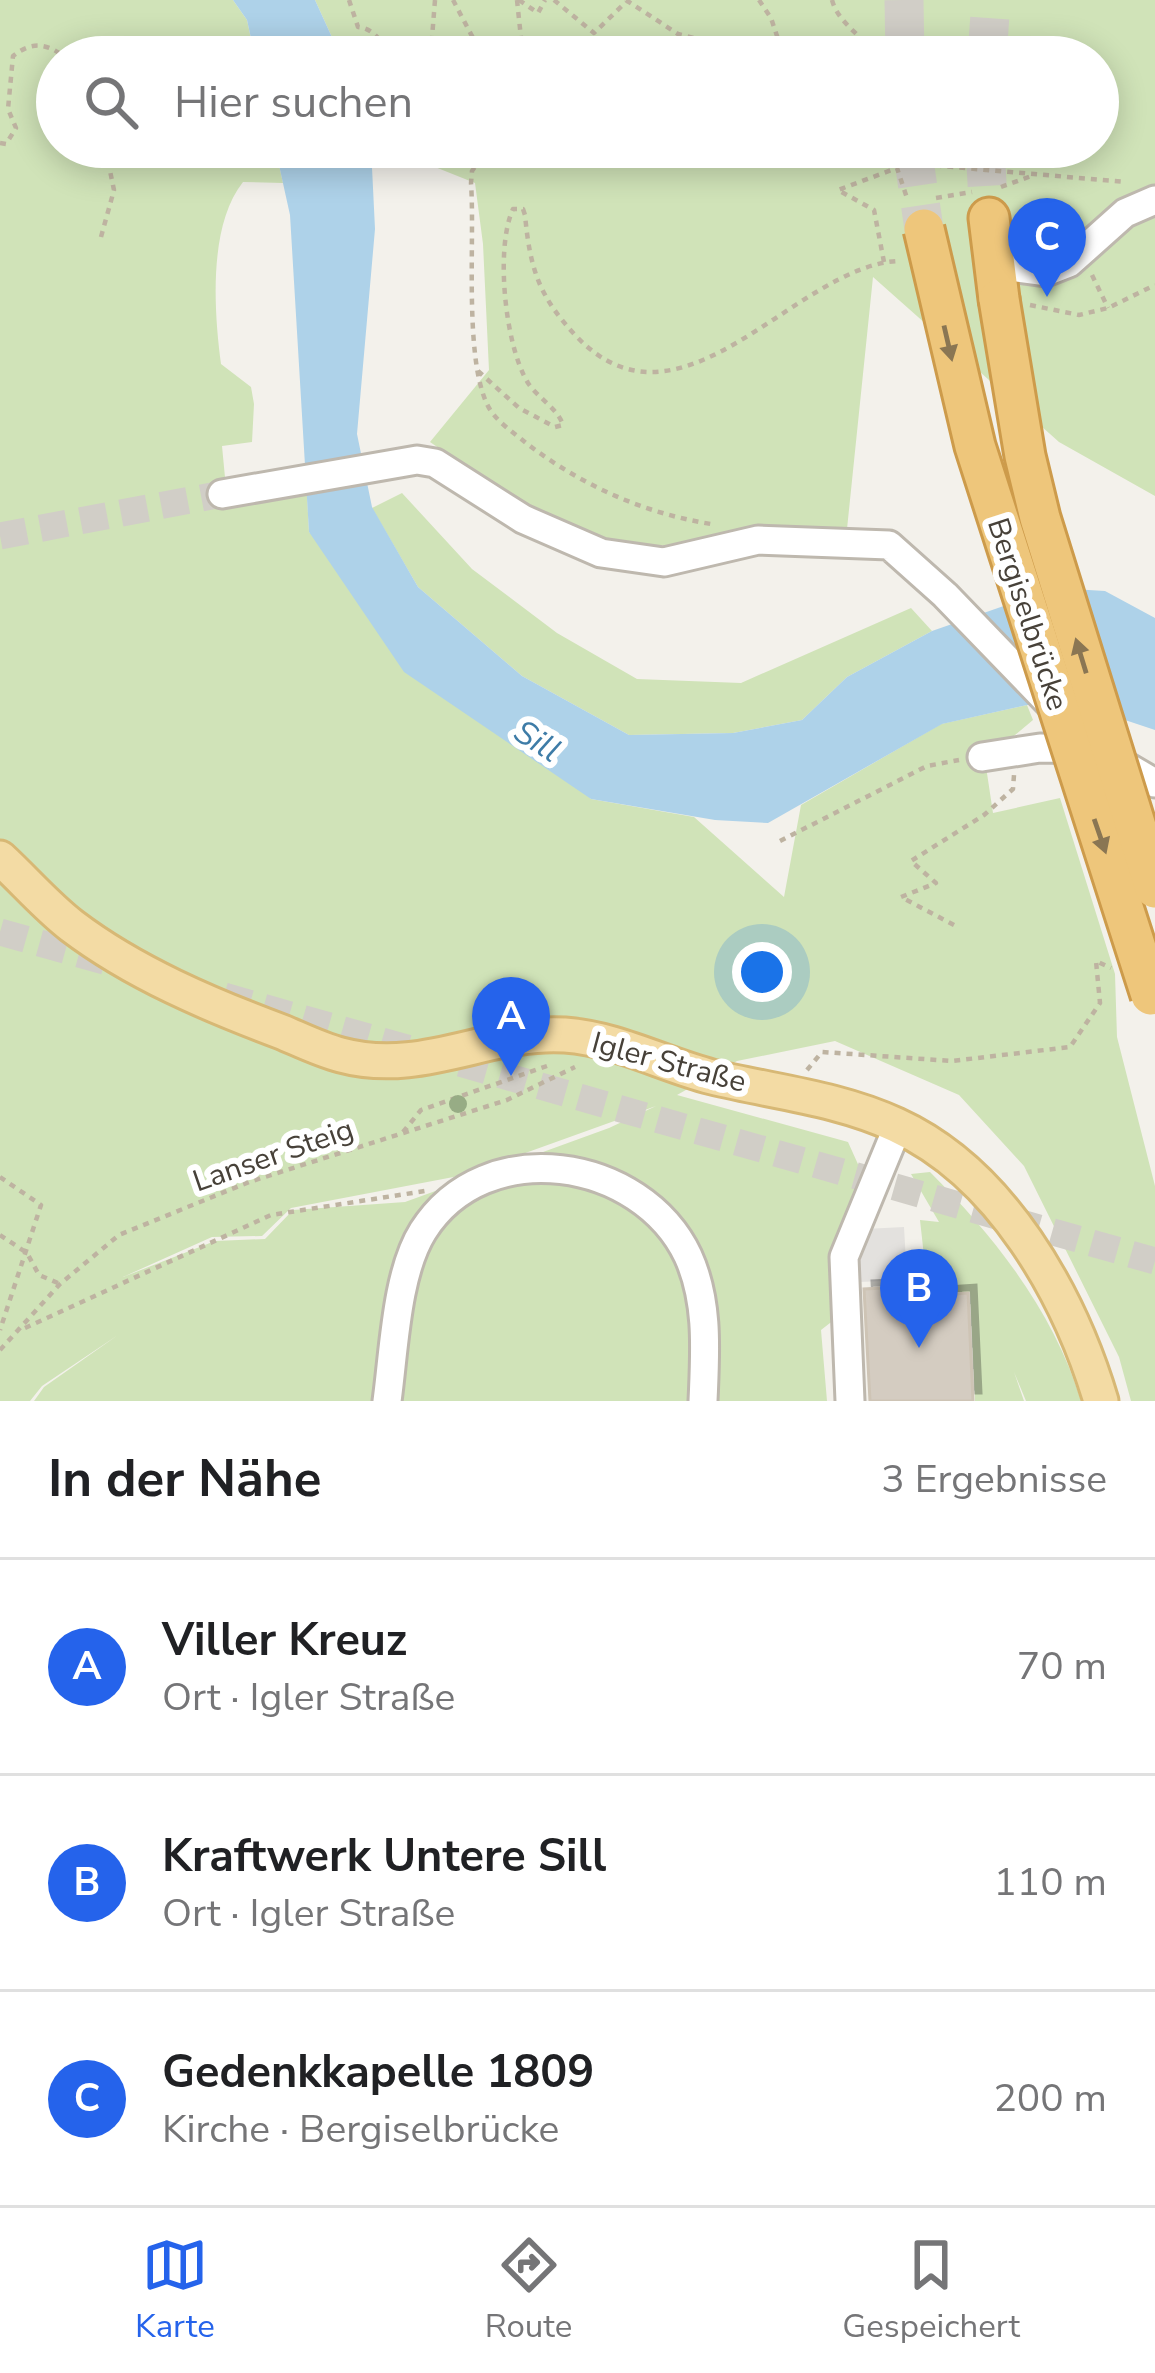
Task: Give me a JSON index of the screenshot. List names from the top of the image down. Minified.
{"streets":{"highway":["Bergiselbrücke"],"main road":["Igler Straße"],"path":["Lanser Steig"]},"water":["Sill"],"page":{"search":"Hier suchen","pins":["C","A","B"],"heading":["In der Nähe","3 Ergebnisse"],"list":[{"mark":"A","name":"Viller Kreuz","note":"Ort · Igler Straße","value":"70 m"},{"mark":"B","name":"Kraftwerk Untere Sill","note":"Ort · Igler Straße","value":"110 m"},{"mark":"C","name":"Gedenkkapelle 1809","note":"Kirche · Bergiselbrücke","value":"200 m"}],"nav":["Karte","Route","Gespeichert"]}}
